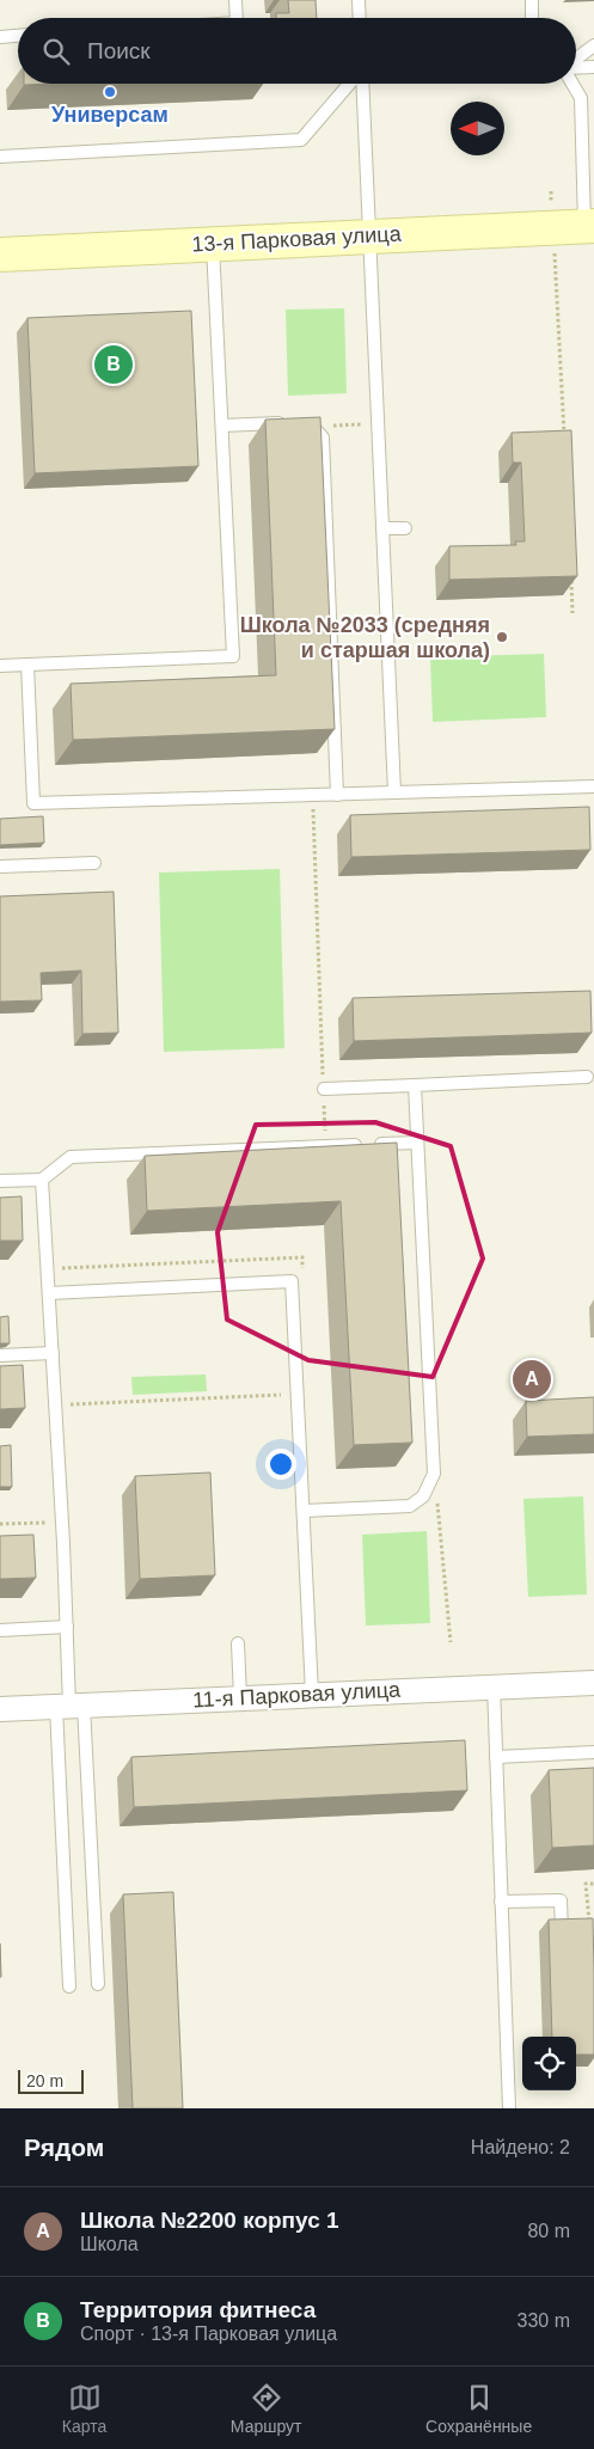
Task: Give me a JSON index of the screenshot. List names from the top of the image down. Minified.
{"streets":{"street":["13-я Парковая улица","11-я Парковая улица"]},"places":["Универсам","Школа №2033 (средняя и старшая школа)"],"scale_bar":"20 m","north":"left","page":{"search":"Поиск","pins":["B","A"],"scale":"20 m","heading":["Рядом","Найдено: 2"],"list":[{"mark":"A","name":"Школа №2200 корпус 1","note":"Школа","value":"80 m"},{"mark":"B","name":"Территория фитнеса","note":"Спорт · 13-я Парковая улица","value":"330 m"}],"nav":["Карта","Маршрут","Сохранённые"]}}
